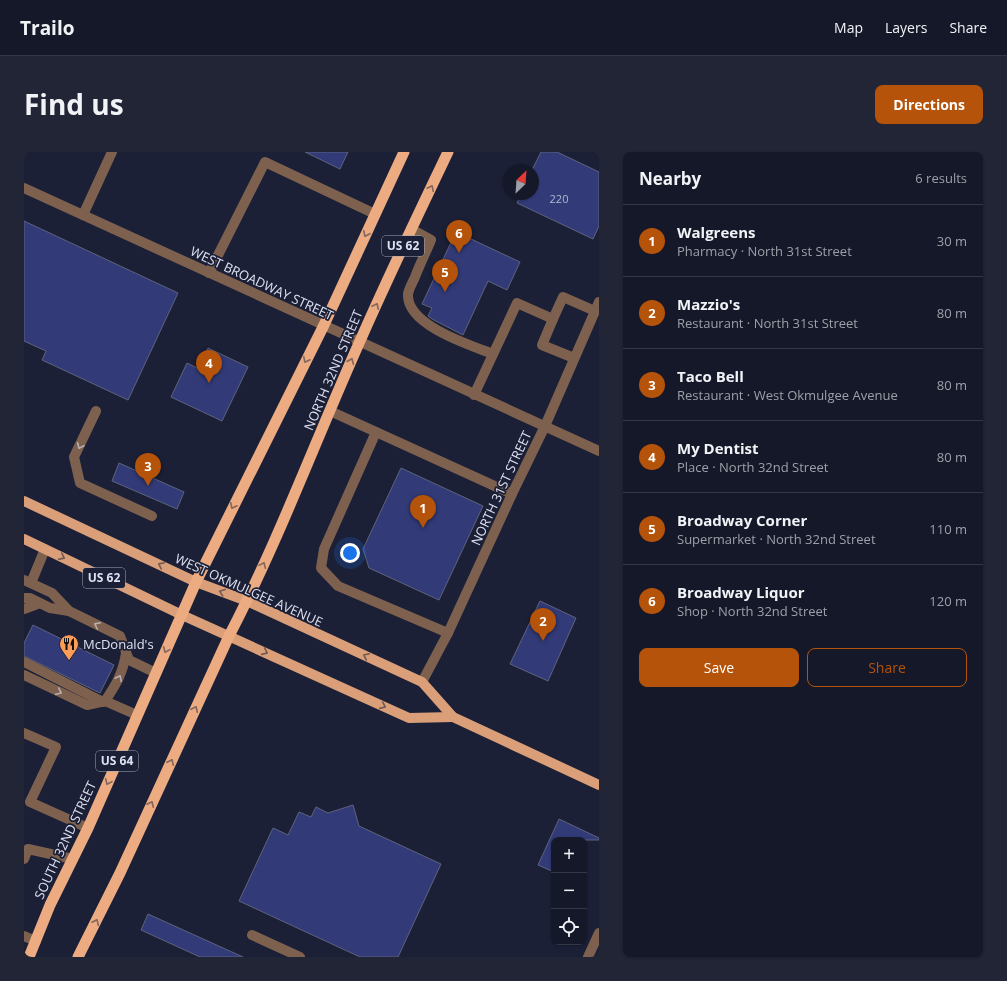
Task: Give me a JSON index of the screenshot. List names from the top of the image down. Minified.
{"streets":{"highway":["US 62","NORTH 32ND STREET","US 64","SOUTH 32ND STREET"],"main road":["WEST OKMULGEE AVENUE"],"street":["WEST BROADWAY STREET","NORTH 31ST STREET"]},"crossings":[["US 62","NORTH 32ND STREET"],["US 62","WEST OKMULGEE AVENUE"],["WEST BROADWAY STREET","NORTH 32ND STREET"],["WEST BROADWAY STREET","NORTH 31ST STREET"],["NORTH 32ND STREET","WEST OKMULGEE AVENUE"],["NORTH 32ND STREET","SOUTH 32ND STREET"],["NORTH 31ST STREET","WEST OKMULGEE AVENUE"],["WEST OKMULGEE AVENUE","SOUTH 32ND STREET"]],"places":{"restaurant":["McDonald's"]},"house_numbers":["220"],"north":"top right","page":{"header":"Trailo","nav":["Map","Layers","Share"],"title":"Find us","buttons":["Directions",["Save","Share"]],"heading":["Nearby","6 results"],"list":[{"mark":"1","name":"Walgreens","note":"Pharmacy · North 31st Street","value":"30 m"},{"mark":"2","name":"Mazzio's","note":"Restaurant · North 31st Street","value":"80 m"},{"mark":"3","name":"Taco Bell","note":"Restaurant · West Okmulgee Avenue","value":"80 m"},{"mark":"4","name":"My Dentist","note":"Place · North 32nd Street","value":"80 m"},{"mark":"5","name":"Broadway Corner","note":"Supermarket · North 32nd Street","value":"110 m"},{"mark":"6","name":"Broadway Liquor","note":"Shop · North 32nd Street","value":"120 m"}],"pins":["6","5","4","3","1","2"],"map_buttons":["+","−"]}}
